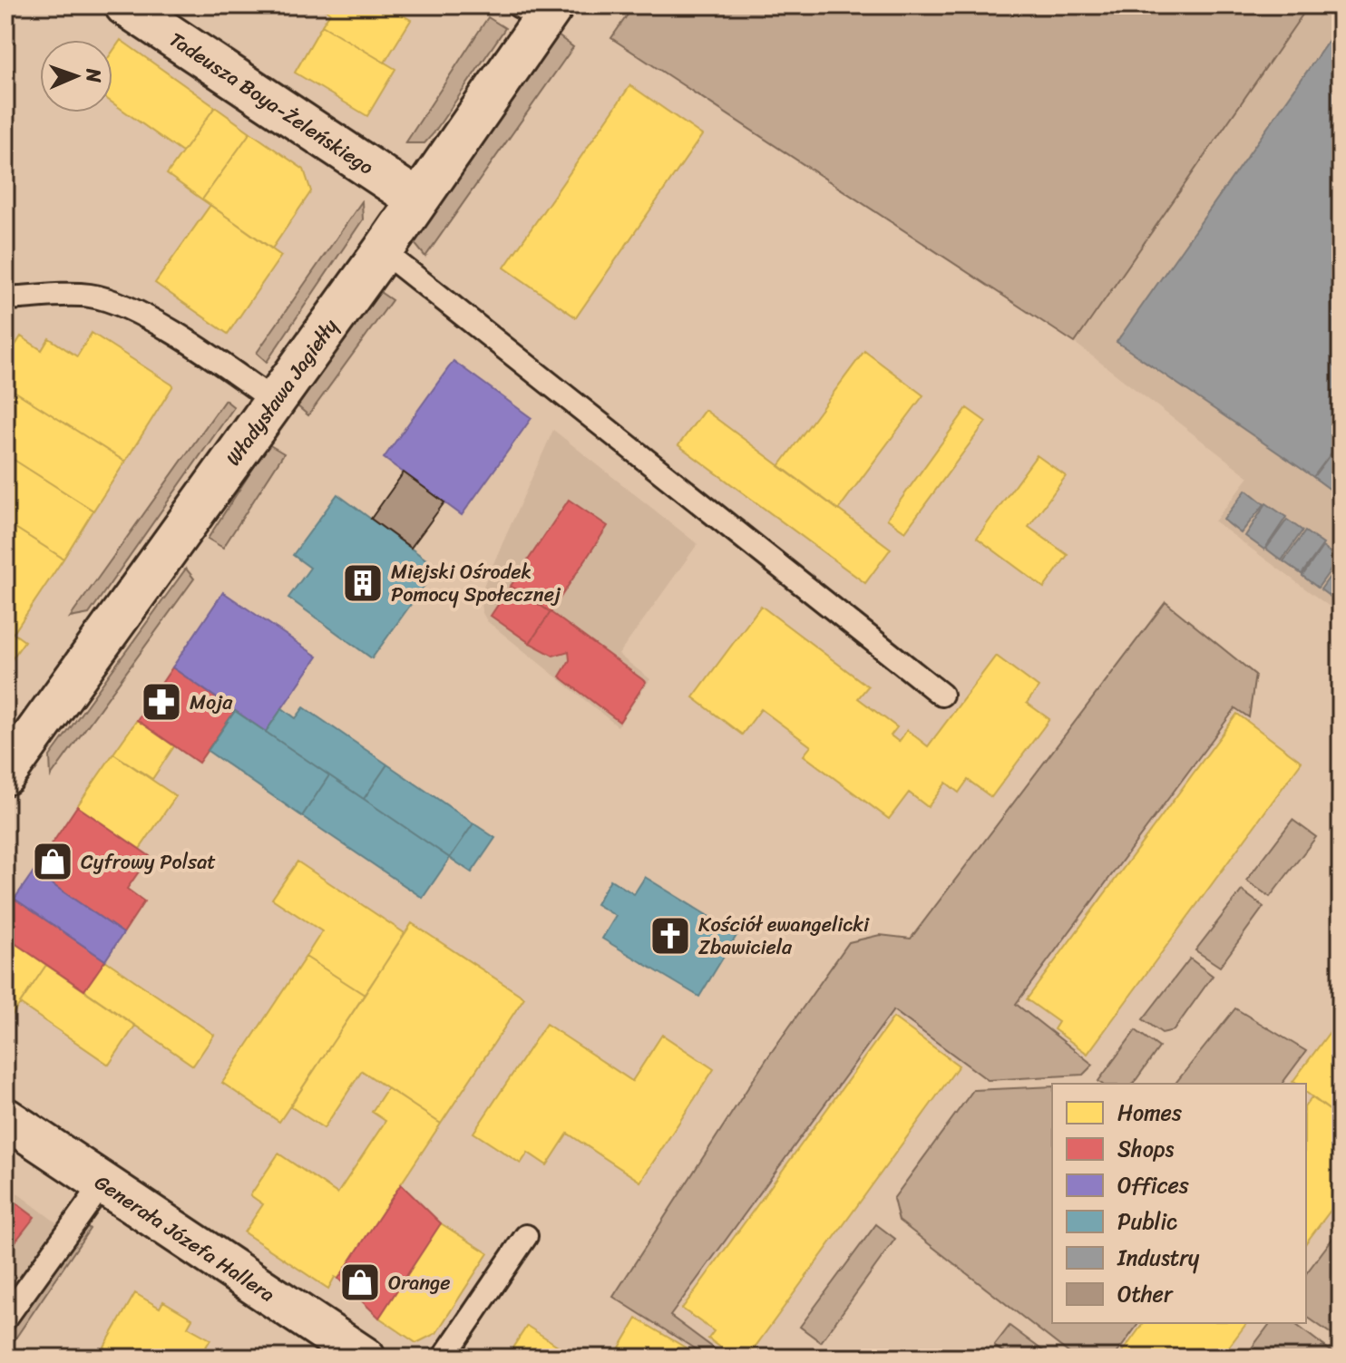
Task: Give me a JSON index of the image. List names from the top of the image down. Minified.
{"streets":{"street":["Tadeusza Boya-Żeleńskiego","Władysława Jagiełły","Generała Józefa Hallera"]},"crossings":[["Tadeusza Boya-Żeleńskiego","Władysława Jagiełły"]],"places":{"building":["Miejski Ośrodek Pomocy Społecznej"],"pharmacy":["Moja"],"shop":["Cyfrowy Polsat","Orange"],"church":["Kościół ewangelicki Zbawiciela"]},"legend":["Homes","Shops","Offices","Public","Industry","Other"],"north":"right"}
